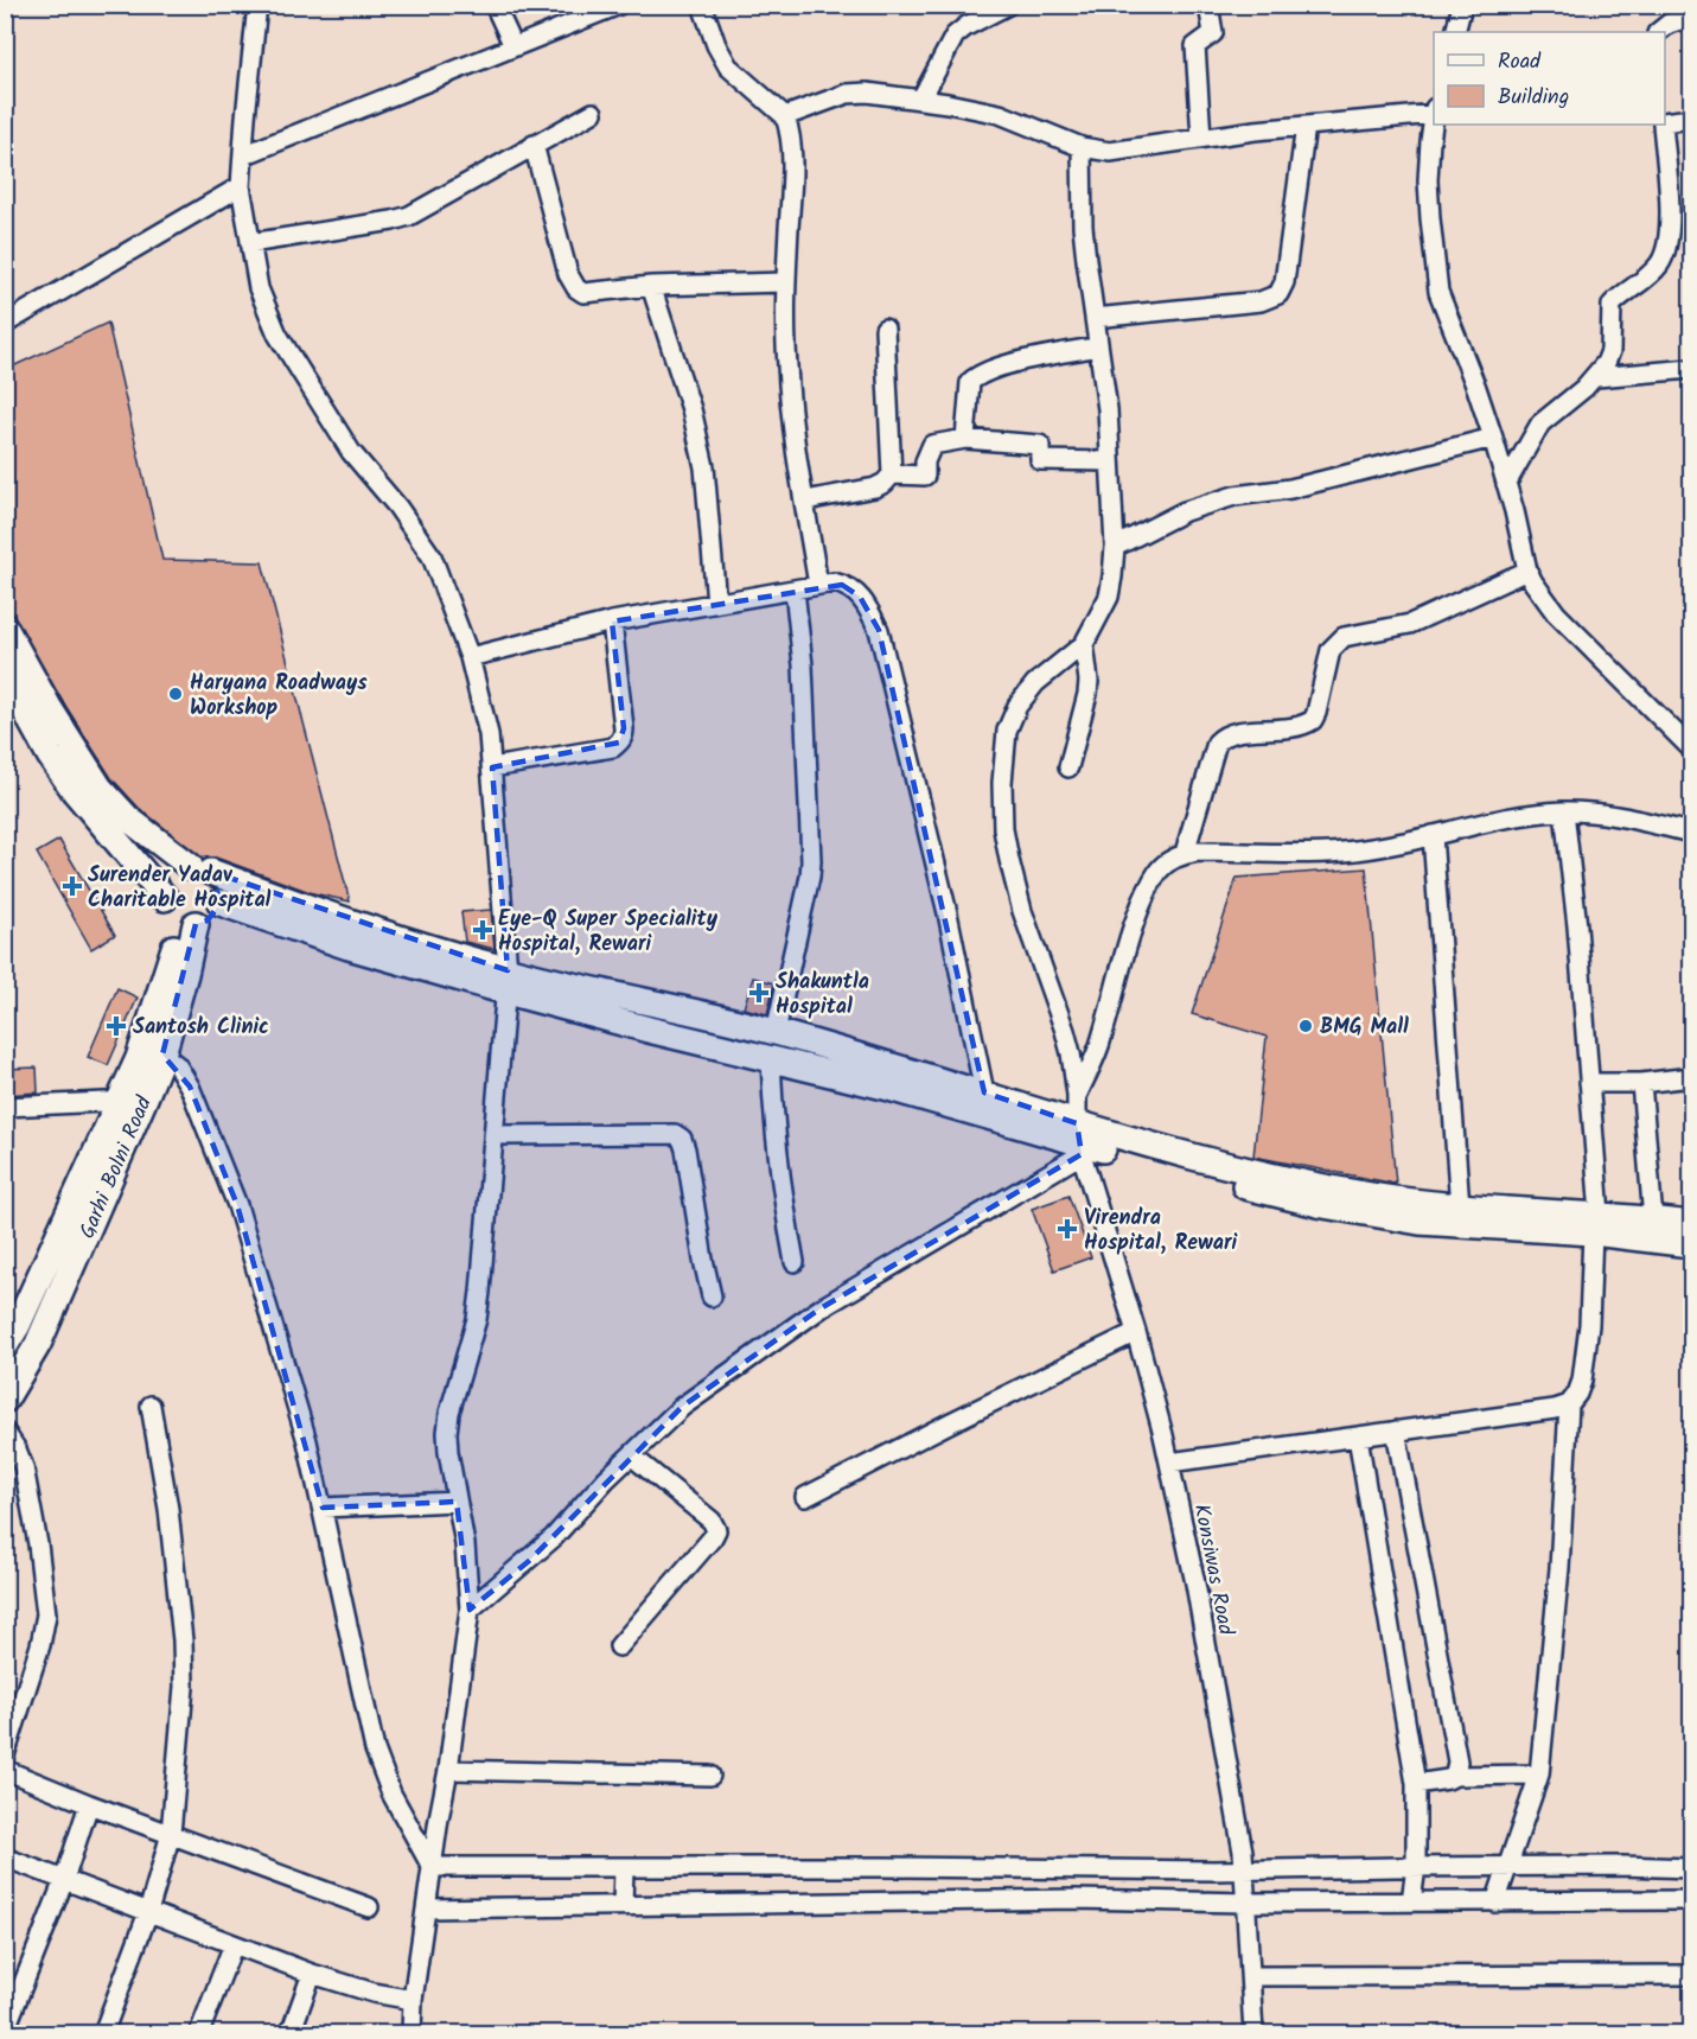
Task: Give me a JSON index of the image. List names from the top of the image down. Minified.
{"streets":{"main road":["Garhi Bolni Road"],"street":["Konsiwas Road"]},"places":{"other":["Haryana Roadways Workshop","BMG Mall"],"health":["Surender Yadav Charitable Hospital","Eye-Q Super Speciality Hospital, Rewari","Shakuntla Hospital","Santosh Clinic","Virendra Hospital, Rewari"]},"legend":["Road","Building"]}
